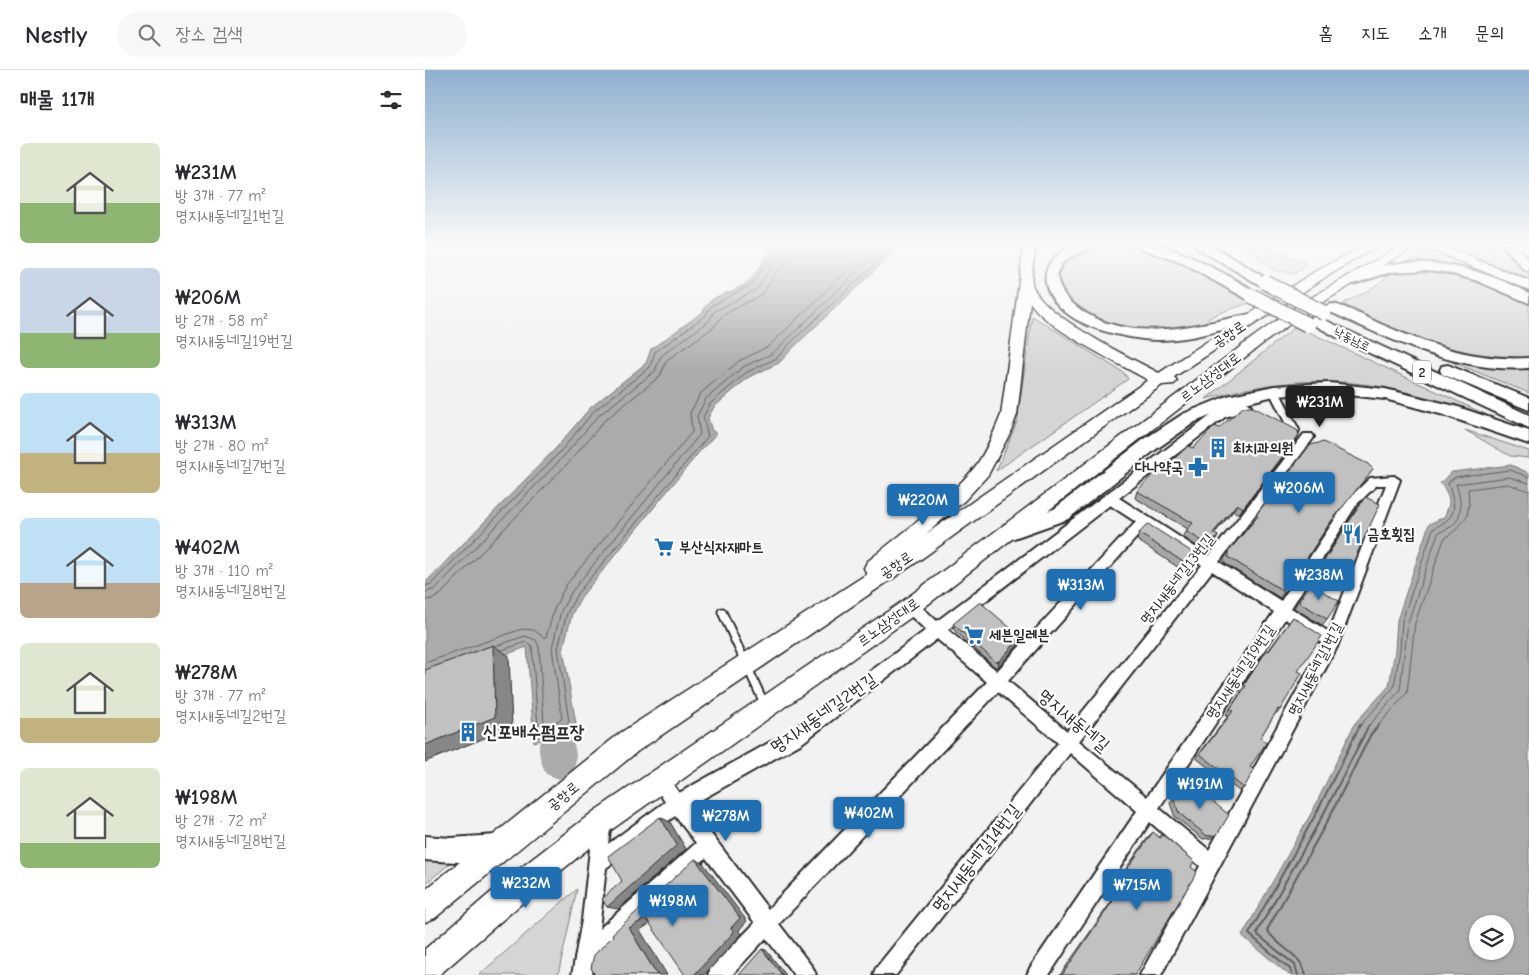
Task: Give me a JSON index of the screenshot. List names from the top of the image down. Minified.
{"streets":{"main road":["공항로","낙동남로","2","르노삼성대로"],"street":["명지새동네길13번길","명지새동네길1번길","명지새동네길19번길","명지새동네길2번길","명지새동네길","명지새동네길14번길"]},"crossings":[["르노삼성대로","명지새동네길"],["명지새동네길13번길","명지새동네길"],["명지새동네길13번길","명지새동네길14번길"],["명지새동네길1번길","명지새동네길19번길"],["명지새동네길1번길","명지새동네길"],["명지새동네길19번길","명지새동네길"],["명지새동네길2번길","명지새동네길"],["명지새동네길","명지새동네길14번길"]],"places":{"building":["최치과의원","신포배수펌프장"],"pharmacy":["다나약국"],"restaurant":["금호횟집"],"supermarket":["부산식자재마트","세븐일레븐"]},"page":{"header":"Nestly","search":"장소 검색","nav":["홈","지도","소개","문의"],"heading":"매물 11개","list":[{"name":"₩231M","note":"방 3개 · 77 m² · 명지새동네길1번길"},{"name":"₩206M","note":"방 2개 · 58 m² · 명지새동네길19번길"},{"name":"₩313M","note":"방 2개 · 80 m² · 명지새동네길7번길"},{"name":"₩402M","note":"방 3개 · 110 m² · 명지새동네길8번길"},{"name":"₩278M","note":"방 3개 · 77 m² · 명지새동네길2번길"},{"name":"₩198M","note":"방 2개 · 72 m² · 명지새동네길8번길"}],"price":["₩231M","₩206M","₩220M","₩238M","₩313M","₩191M","₩402M","₩278M","₩232M","₩715M","₩198M"]}}
